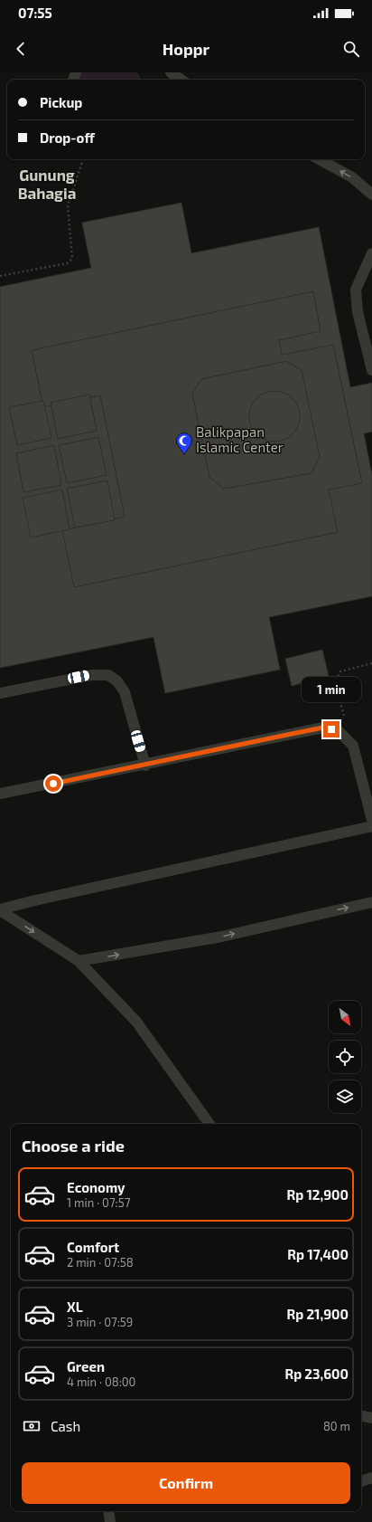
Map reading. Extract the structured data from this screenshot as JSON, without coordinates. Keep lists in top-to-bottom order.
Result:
{
  "districts": ["Gunung Bahagia"],
  "places": {
    "mosque": ["Balikpapan Islamic Center"]
  },
  "north": "bottom right",
  "page": {
    "status": "07:55",
    "header": "Hoppr",
    "banner": ["Pickup", "Drop-off"],
    "bubble": "1 min",
    "heading": "Choose a ride",
    "list": [
      {
        "name": "Economy",
        "note": "1 min · 07:57",
        "value": "Rp 12,900"
      },
      {
        "name": "Comfort",
        "note": "2 min · 07:58",
        "value": "Rp 17,400"
      },
      {
        "name": "XL",
        "note": "3 min · 07:59",
        "value": "Rp 21,900"
      },
      {
        "name": "Green",
        "note": "4 min · 08:00",
        "value": "Rp 23,600"
      }
    ],
    "pay": ["Cash", "80 m"],
    "buttons": "Confirm"
  }
}
